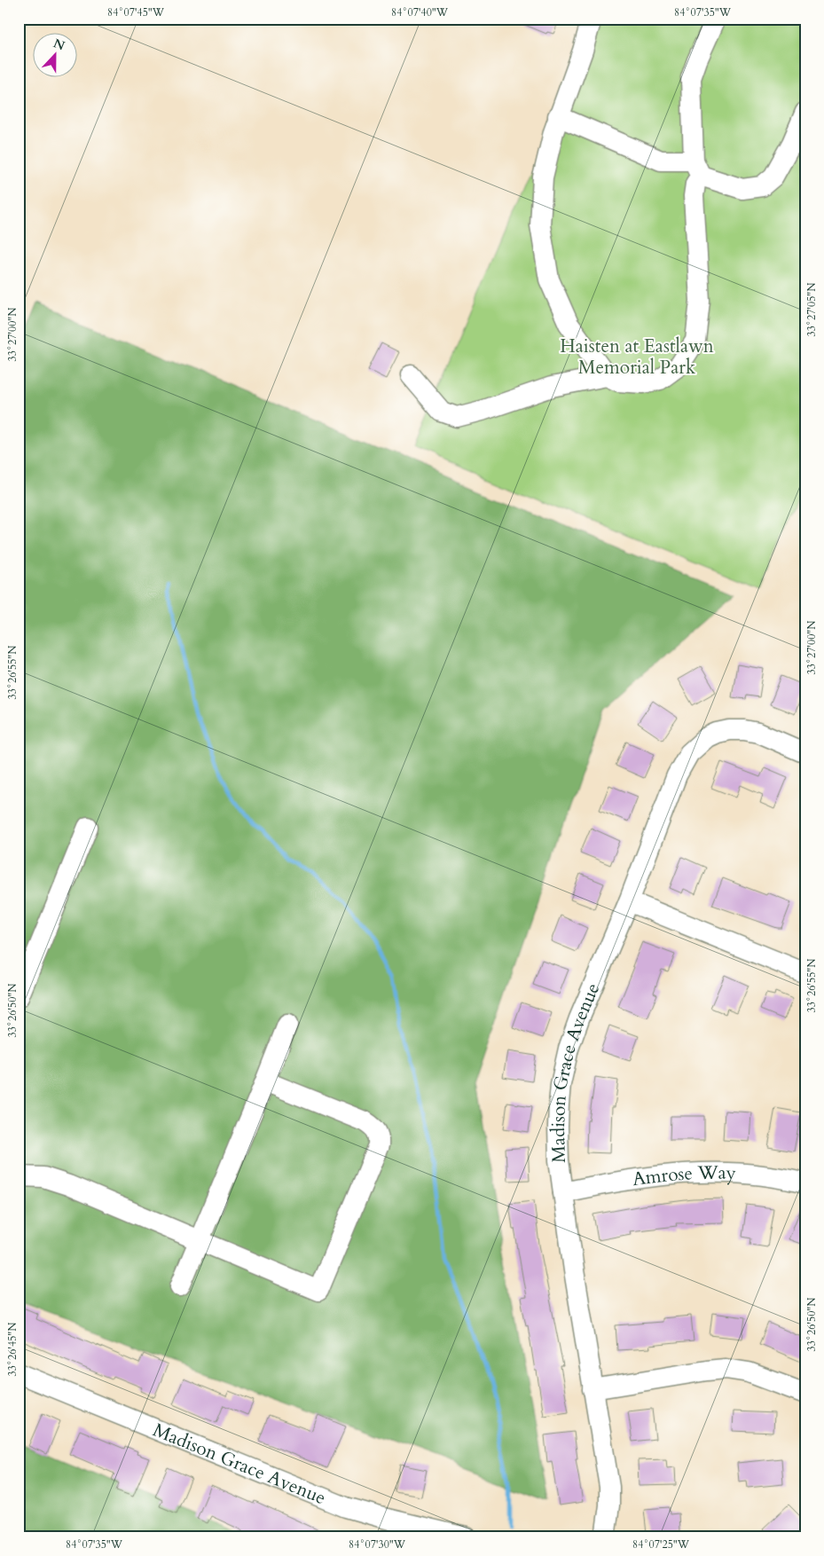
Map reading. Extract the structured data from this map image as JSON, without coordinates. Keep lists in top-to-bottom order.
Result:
{
  "streets": {
    "street": ["Madison Grace Avenue", "Amrose Way"]
  },
  "crossings": [
    ["Madison Grace Avenue", "Amrose Way"]
  ],
  "parks": ["Haisten at Eastlawn Memorial Park"],
  "north": "top",
  "coordinates": [
    "84°07'45\"W",
    "84°07'40\"W",
    "84°07'35\"W",
    "33°27'05\"N",
    "33°27'00\"N",
    "33°26'55\"N",
    "33°26'50\"N",
    "33°26'45\"N",
    "84°07'30\"W",
    "84°07'25\"W"
  ]
}
